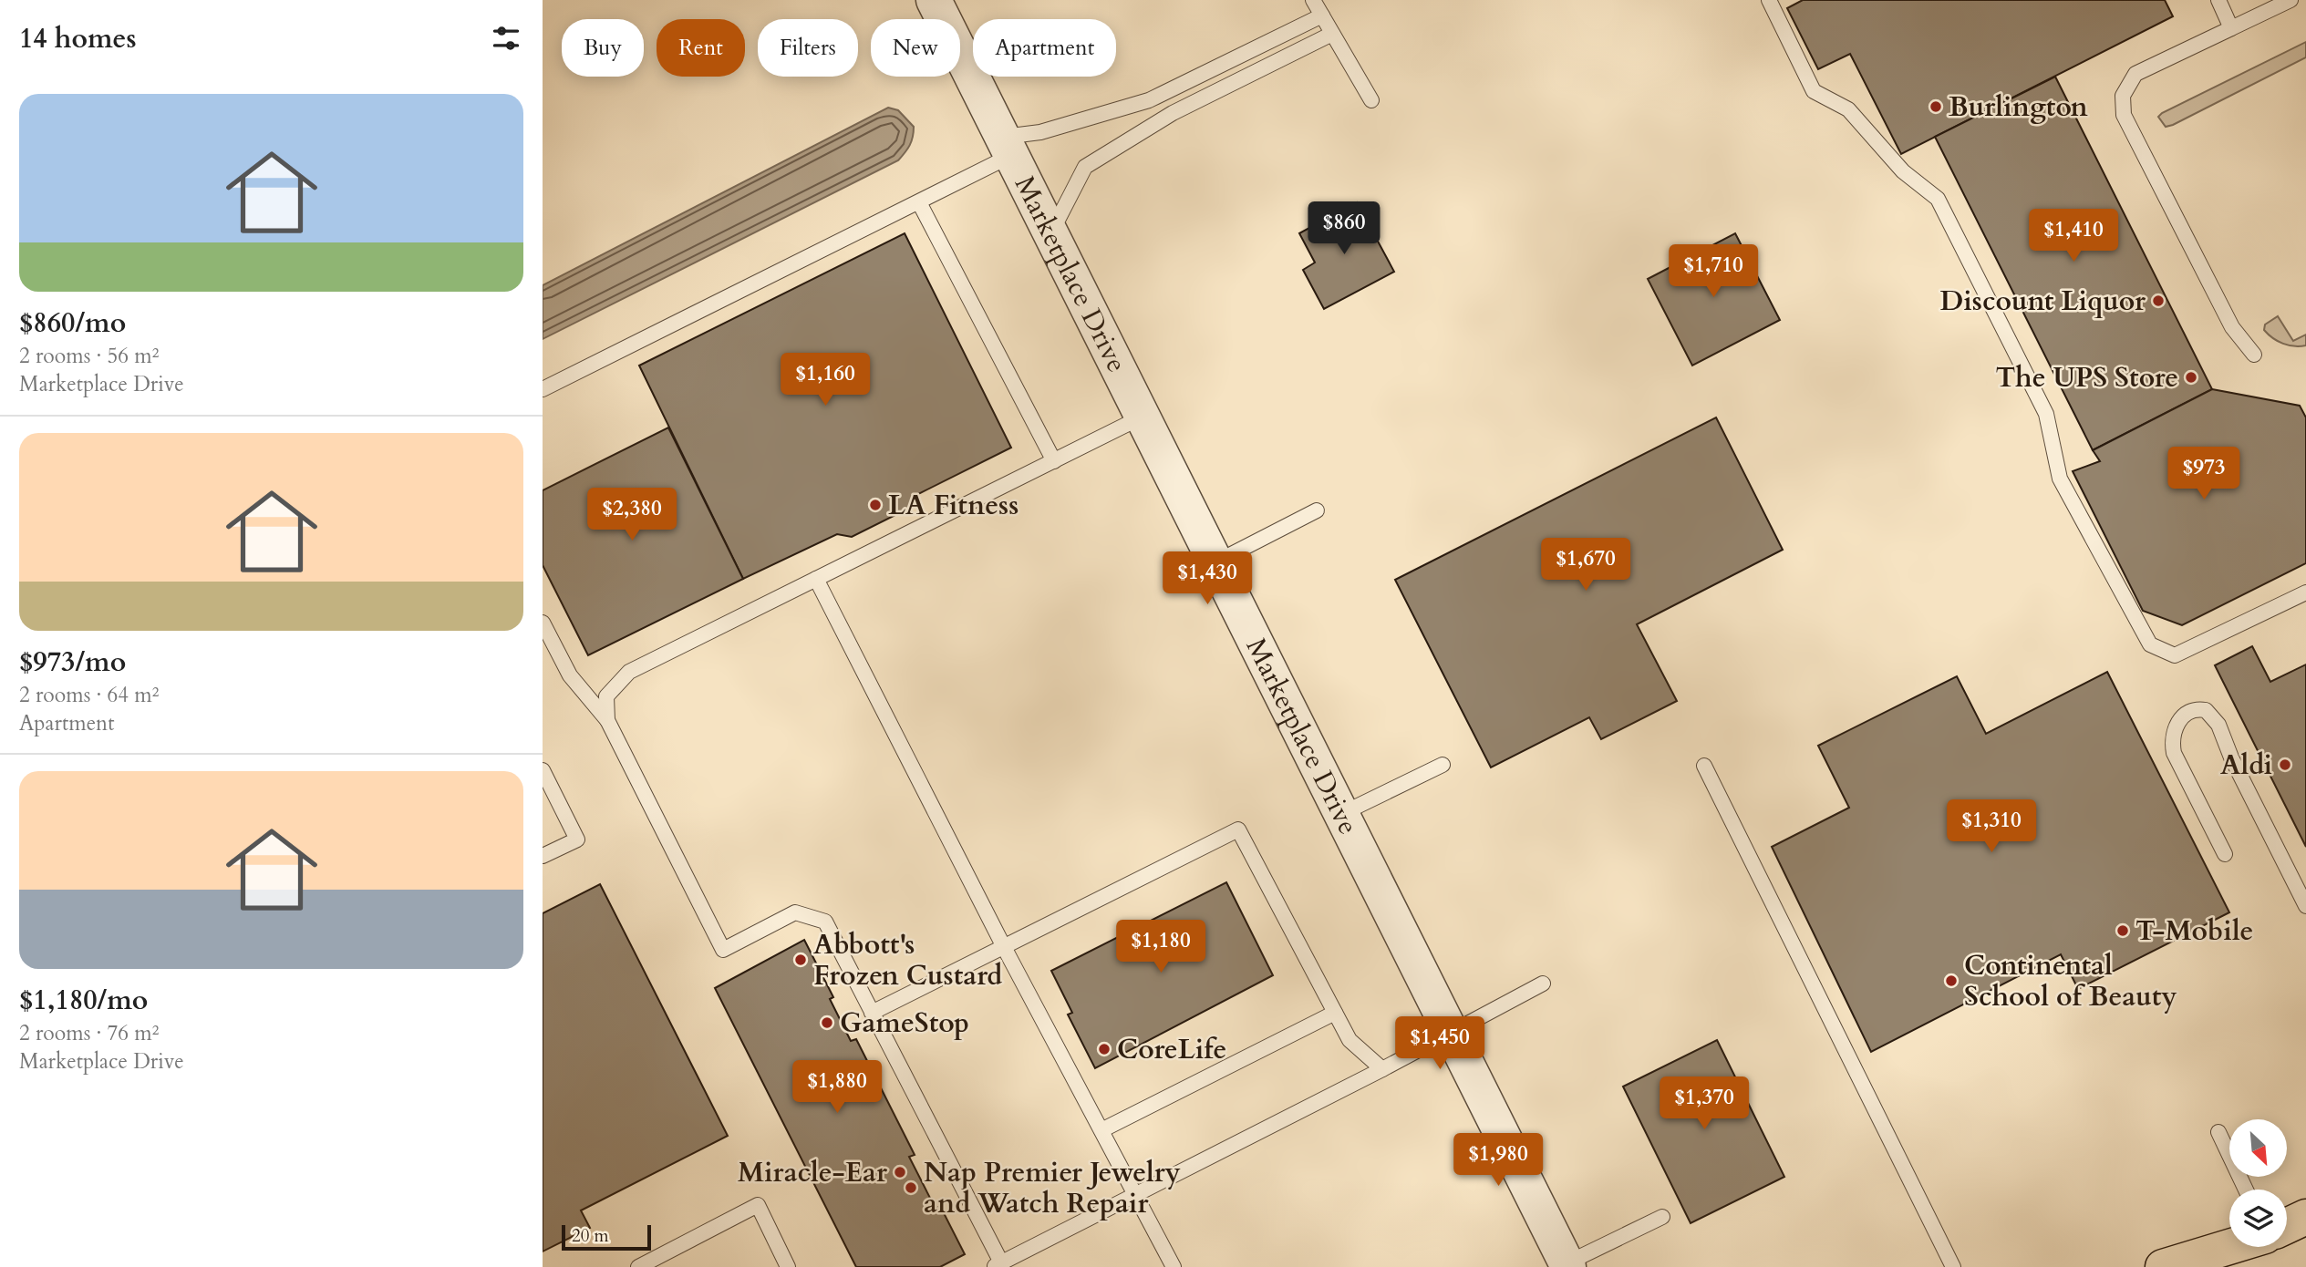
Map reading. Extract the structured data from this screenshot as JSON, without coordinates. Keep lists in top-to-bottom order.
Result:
{
  "streets": {
    "street": ["Marketplace Drive"]
  },
  "places": [
    "Burlington",
    "Discount Liquor",
    "The UPS Store",
    "LA Fitness",
    "Aldi",
    "T-Mobile",
    "Abbott's Frozen Custard",
    "Continental School of Beauty",
    "GameStop",
    "CoreLife",
    "Miracle-Ear",
    "Nap Premier Jewelry and Watch Repair"
  ],
  "scale_bar": "20 m",
  "north": "bottom right",
  "page": {
    "heading": "14 homes",
    "chip": [
      "Buy",
      "Rent",
      "Filters",
      "New",
      "Apartment"
    ],
    "list": [
      {
        "name": "$860/mo",
        "note": "2 rooms · 56 m² · Marketplace Drive"
      },
      {
        "name": "$973/mo",
        "note": "2 rooms · 64 m² · Apartment"
      },
      {
        "name": "$1,180/mo",
        "note": "2 rooms · 76 m² · Marketplace Drive"
      }
    ],
    "price": [
      "$860",
      "$1,410",
      "$1,710",
      "$1,160",
      "$973",
      "$2,380",
      "$1,670",
      "$1,430",
      "$1,310",
      "$1,180",
      "$1,450",
      "$1,880",
      "$1,370",
      "$1,980"
    ],
    "scale": "20 m"
  }
}
